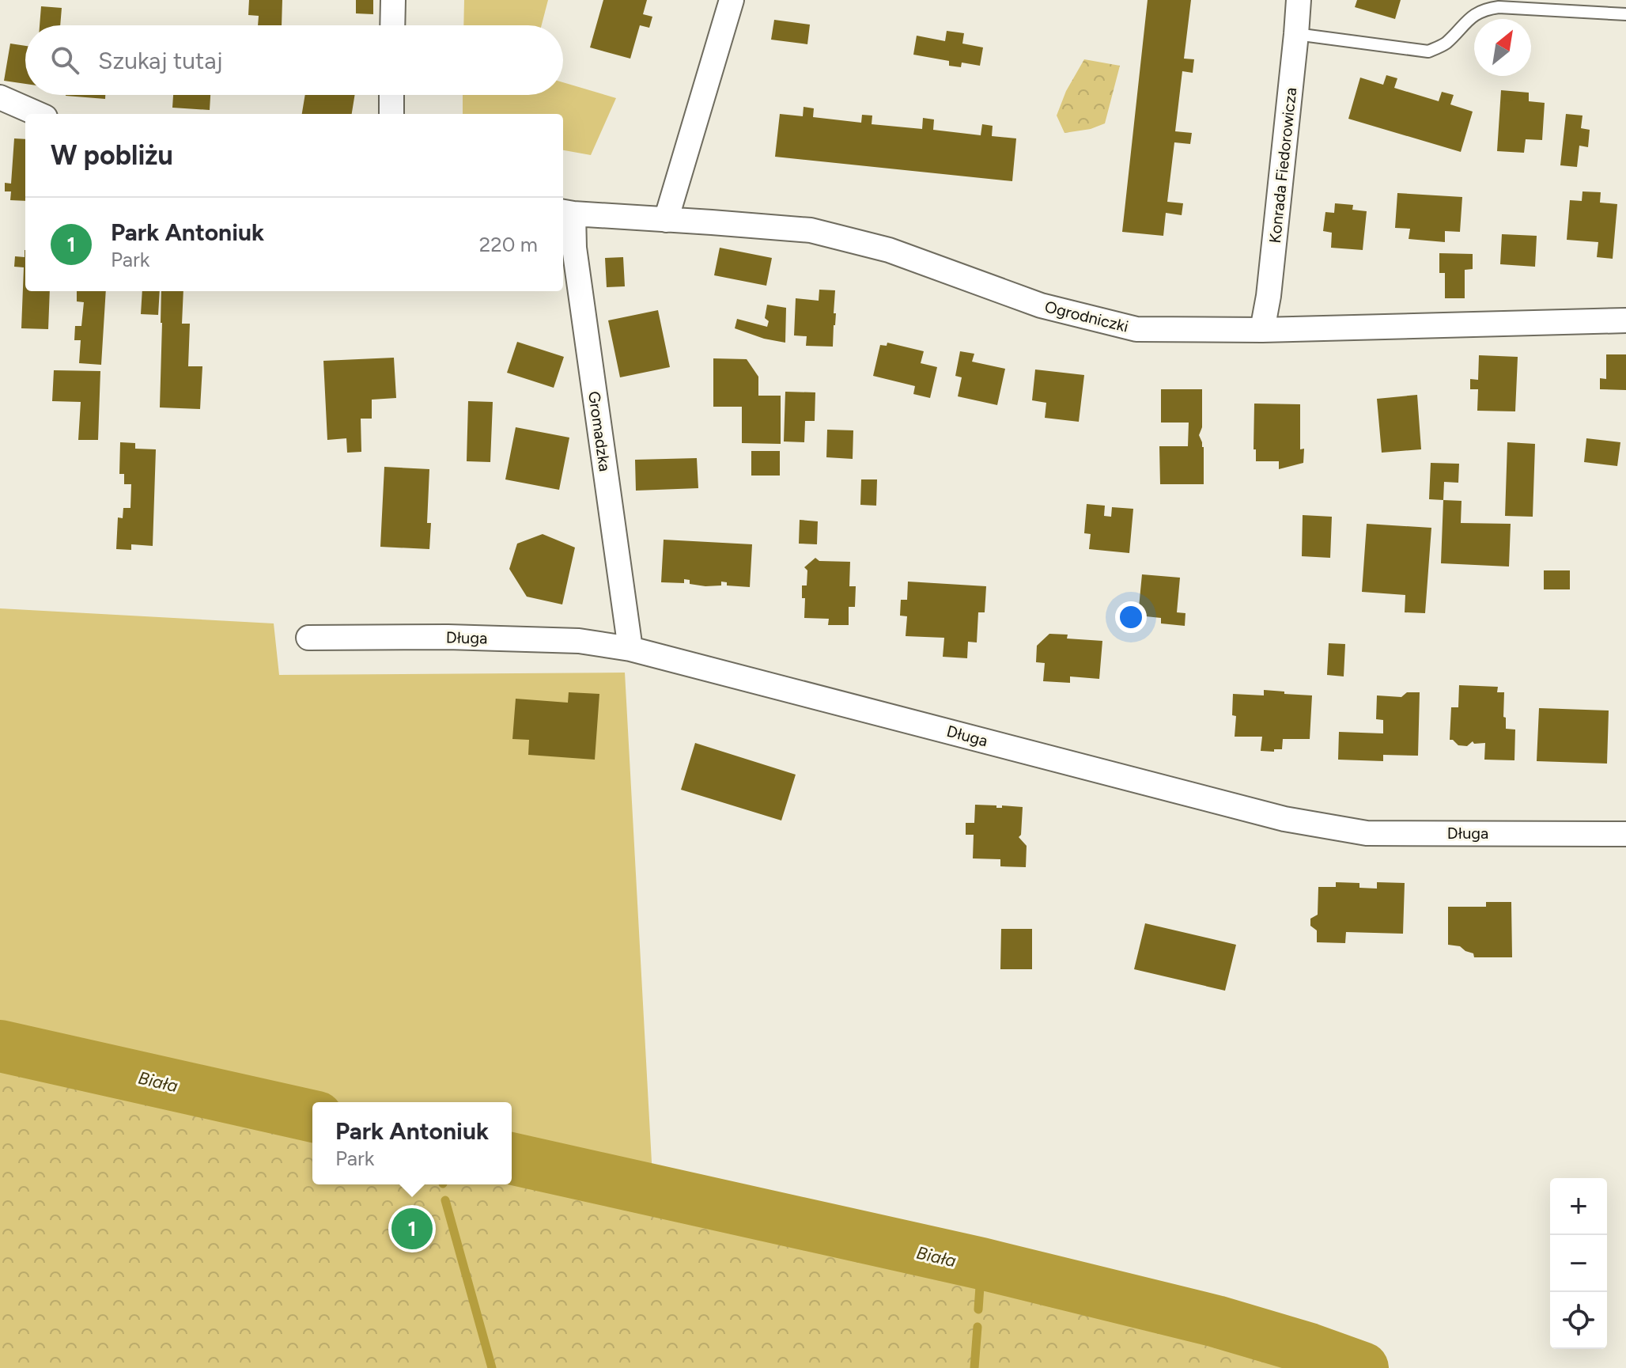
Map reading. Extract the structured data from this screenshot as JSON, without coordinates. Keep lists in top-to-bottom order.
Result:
{
  "streets": {
    "street": [
      "Konrada Fiedorowicza",
      "Ogrodniczki",
      "Gromadzka",
      "Długa"
    ]
  },
  "crossings": [
    ["Konrada Fiedorowicza", "Ogrodniczki"],
    ["Ogrodniczki", "Gromadzka"],
    ["Gromadzka", "Długa"]
  ],
  "water": ["Biała"],
  "north": "top right",
  "page": {
    "search": "Szukaj tutaj",
    "heading": "W pobliżu",
    "list": [
      {
        "mark": "1",
        "name": "Park Antoniuk",
        "note": "Park",
        "value": "220 m"
      }
    ],
    "popup": ["Park Antoniuk", "Park"],
    "map_buttons": ["+", "−"],
    "pins": "1"
  }
}
